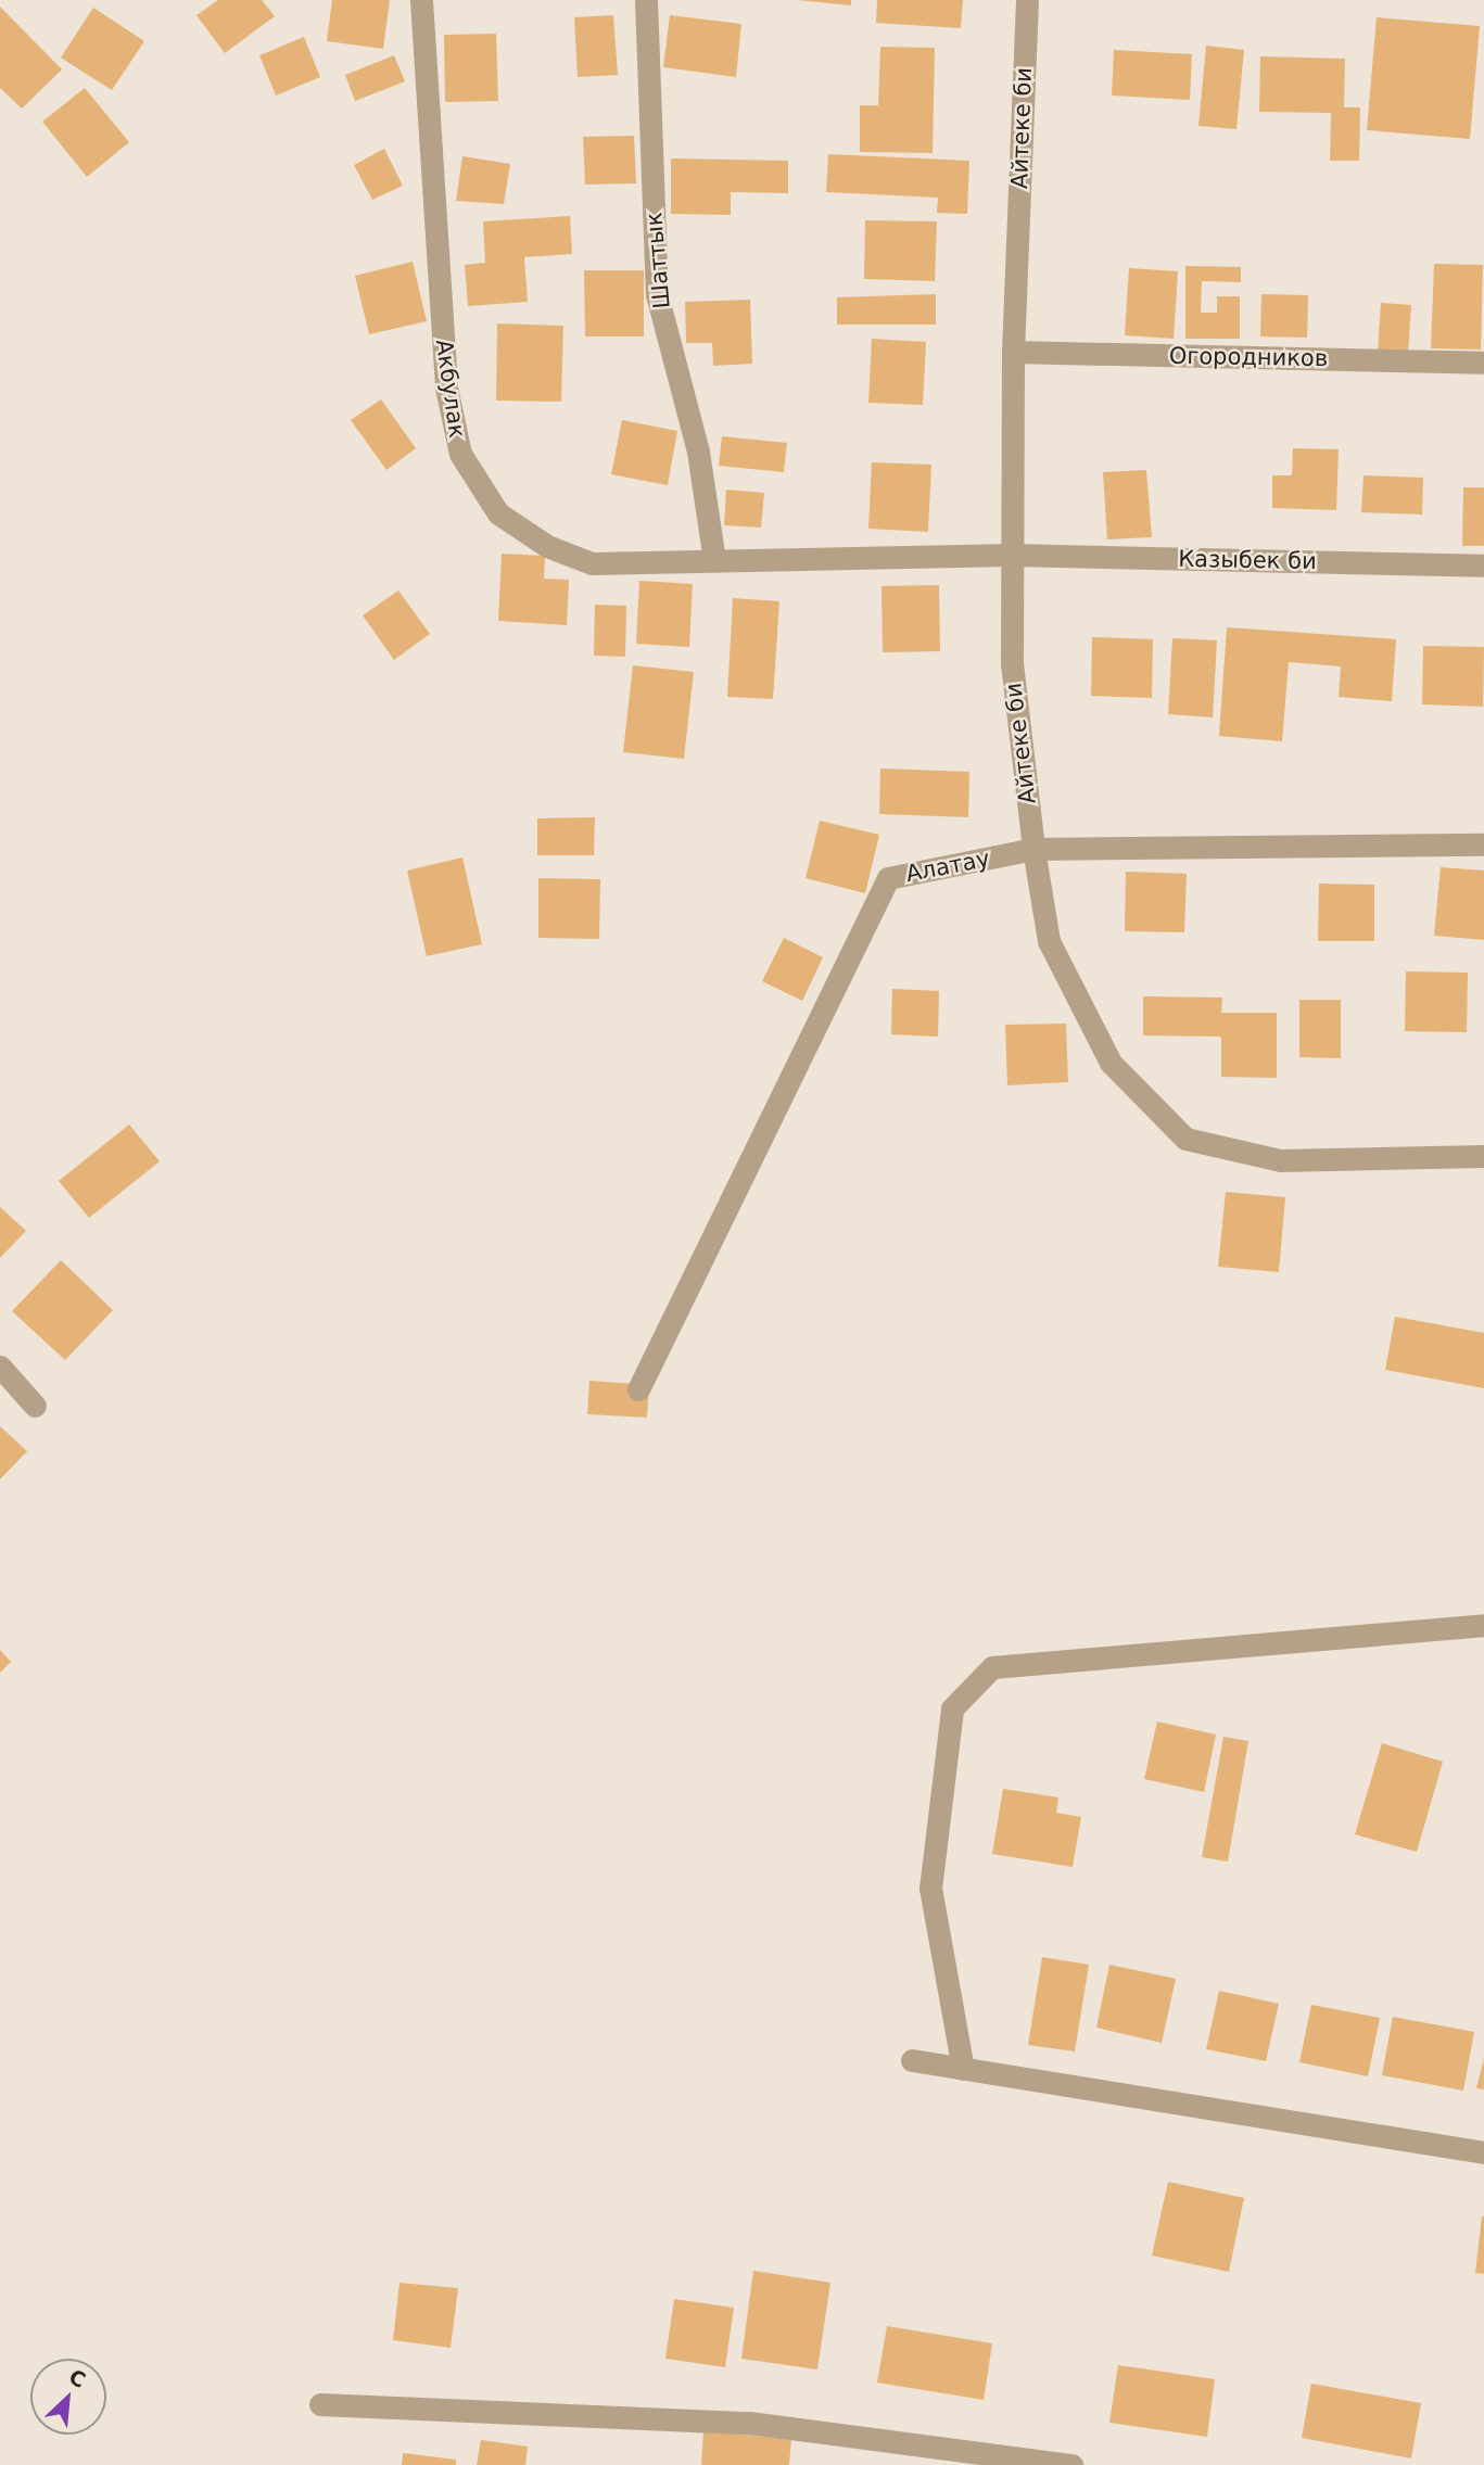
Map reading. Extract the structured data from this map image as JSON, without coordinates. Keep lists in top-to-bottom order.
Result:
{
  "streets": {
    "street": [
      "Айтеке би",
      "Шаттык",
      "Огородников",
      "Акбулак",
      "Казыбек би",
      "Алатау"
    ]
  },
  "crossings": [
    ["Айтеке би", "Огородников"],
    ["Айтеке би", "Акбулак"],
    ["Айтеке би", "Казыбек би"],
    ["Айтеке би", "Алатау"],
    ["Шаттык", "Акбулак"],
    ["Акбулак", "Казыбек би"]
  ],
  "north": "top right"
}
